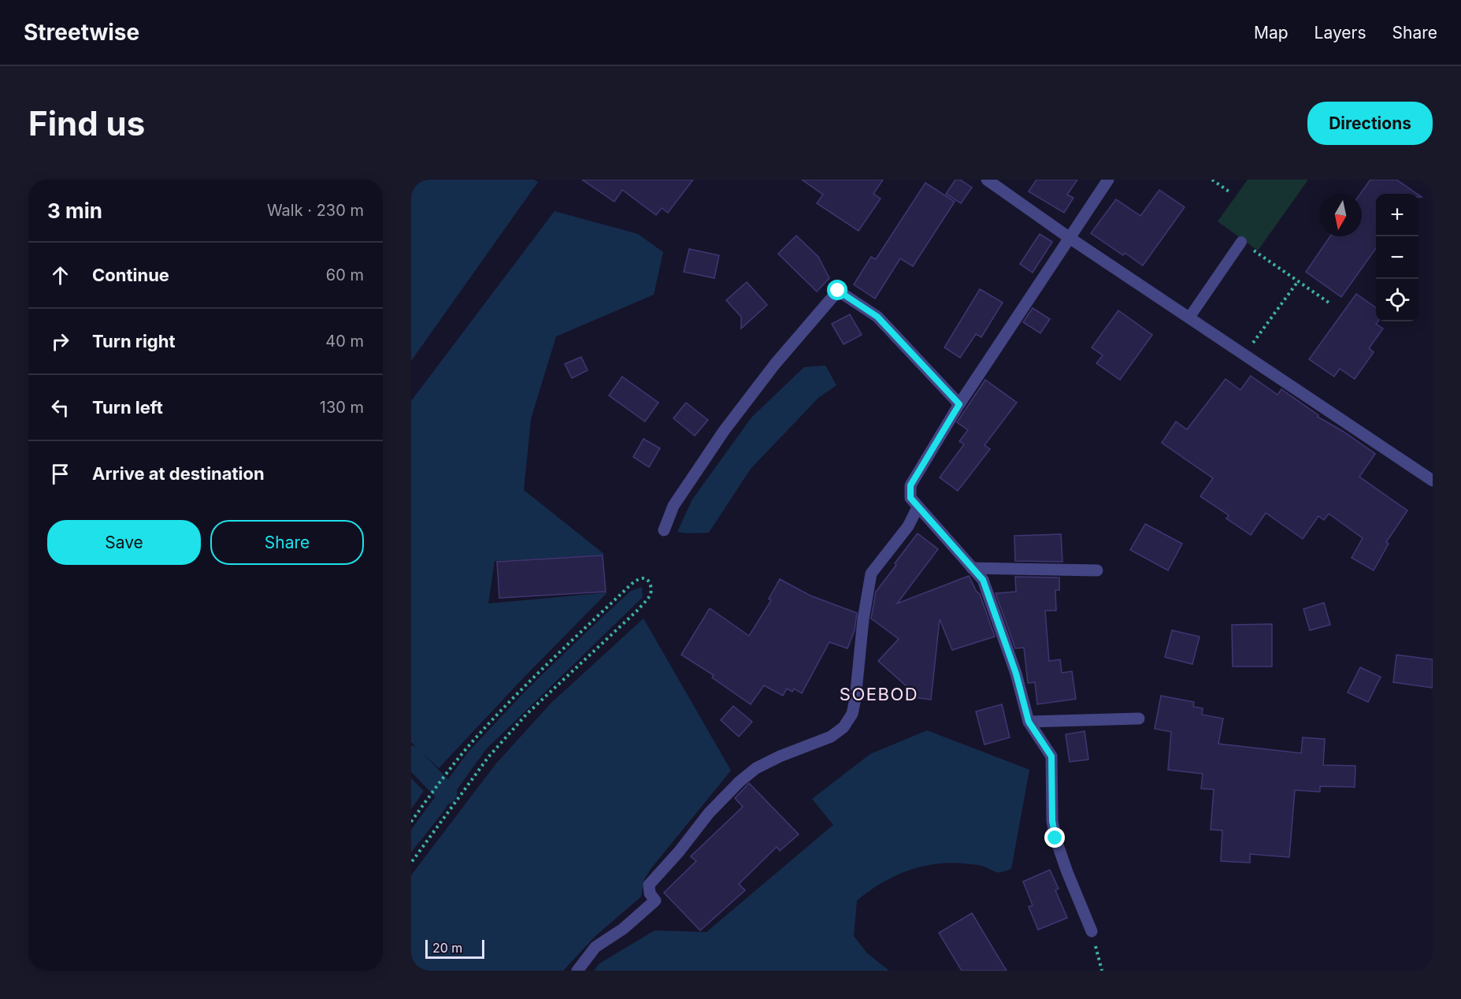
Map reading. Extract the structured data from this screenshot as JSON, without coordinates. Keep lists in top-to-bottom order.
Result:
{
  "districts": ["SOEBOD"],
  "scale_bar": "20 m",
  "north": "bottom",
  "page": {
    "header": "Streetwise",
    "nav": ["Map", "Layers", "Share"],
    "buttons": [
      "Directions",
      ["Save", "Share"]
    ],
    "title": "Find us",
    "heading": ["3 min", "Walk · 230 m"],
    "map_buttons": ["+", "−"],
    "list": [
      ["Continue", "60 m"],
      ["Turn right", "40 m"],
      ["Turn left", "130 m"],
      "Arrive at destination"
    ],
    "scale": "20 m"
  }
}
